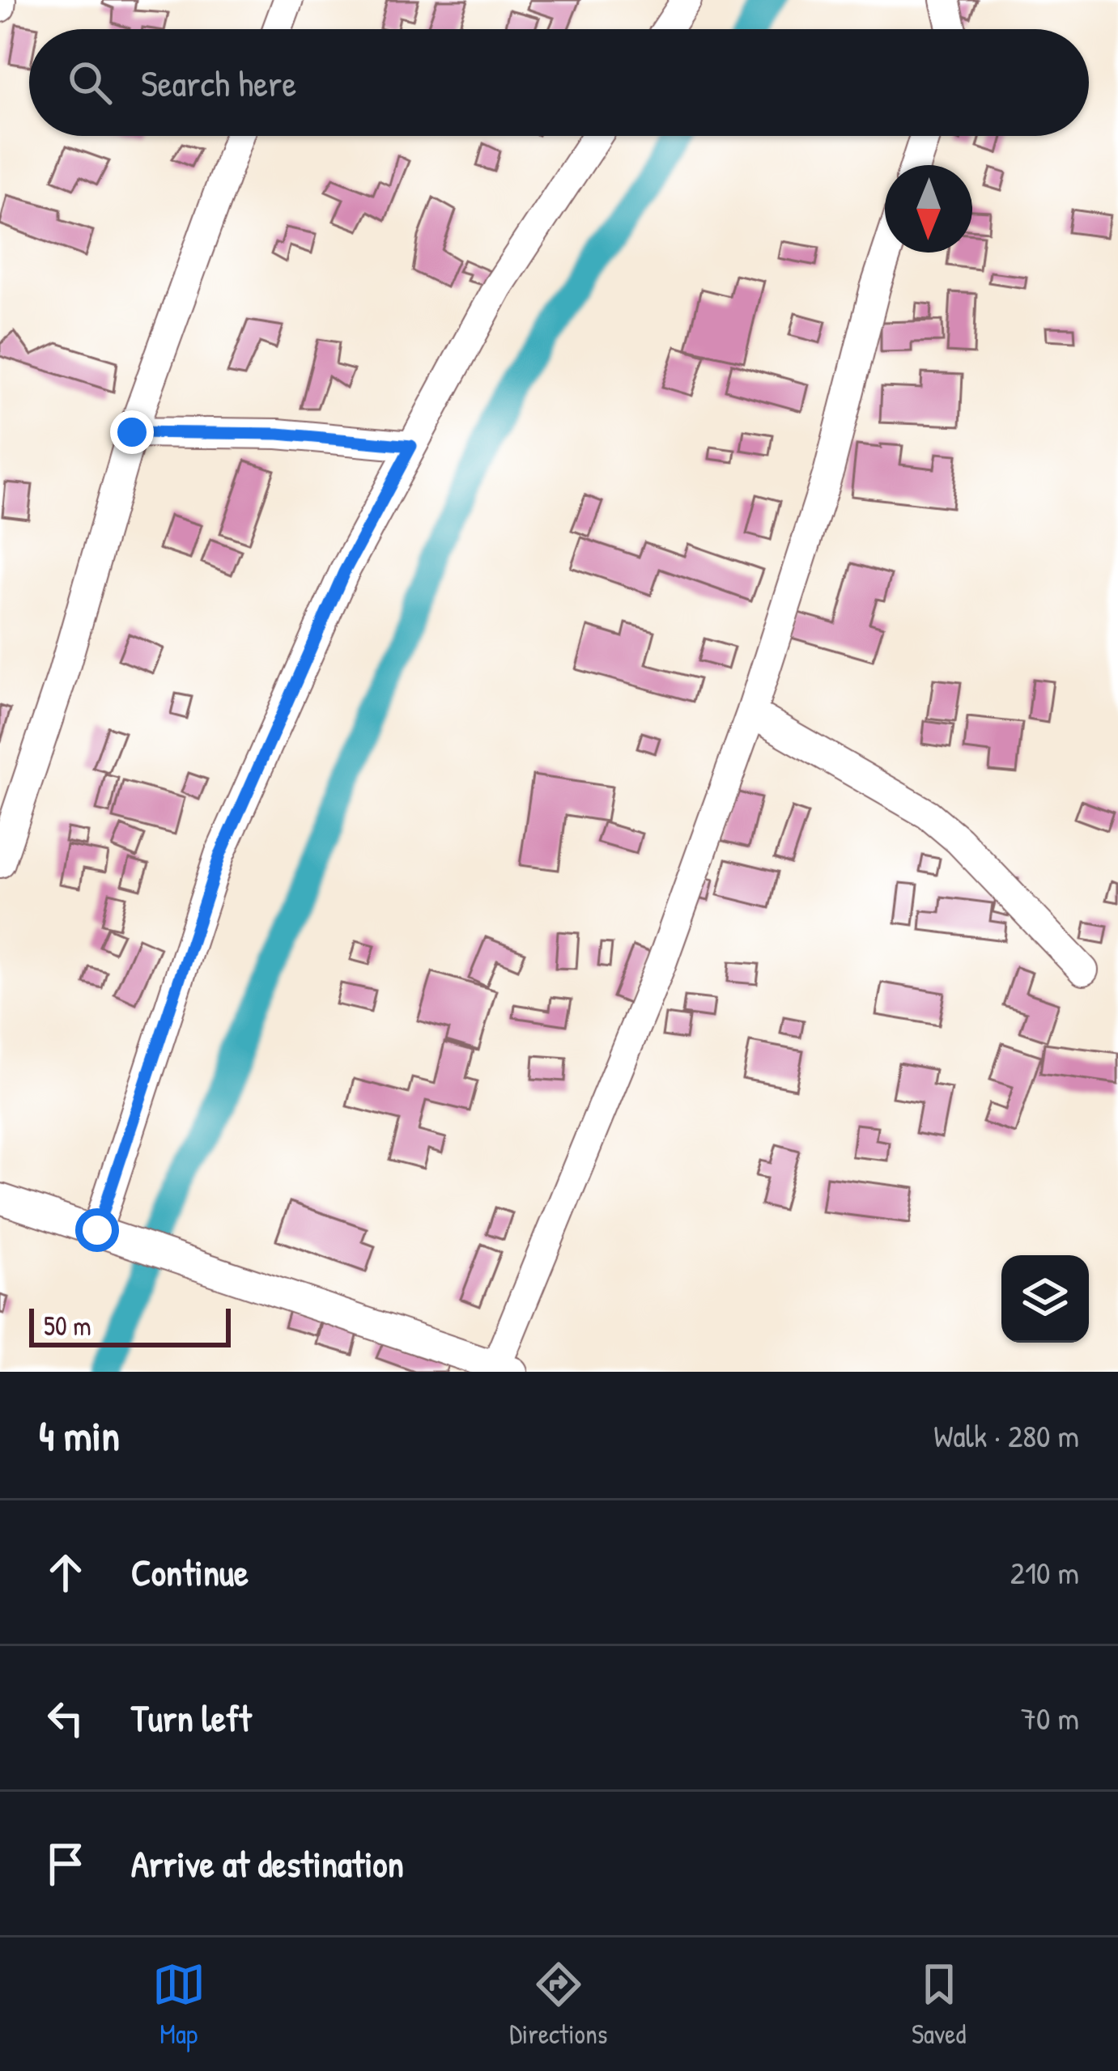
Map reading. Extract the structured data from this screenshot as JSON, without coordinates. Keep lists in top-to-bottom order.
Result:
{
  "scale_bar": "50 m",
  "north": "bottom",
  "page": {
    "search": "Search here",
    "scale": "50 m",
    "heading": ["4 min", "Walk · 280 m"],
    "list": [
      ["Continue", "210 m"],
      ["Turn left", "70 m"],
      "Arrive at destination"
    ],
    "nav": ["Map", "Directions", "Saved"]
  }
}
